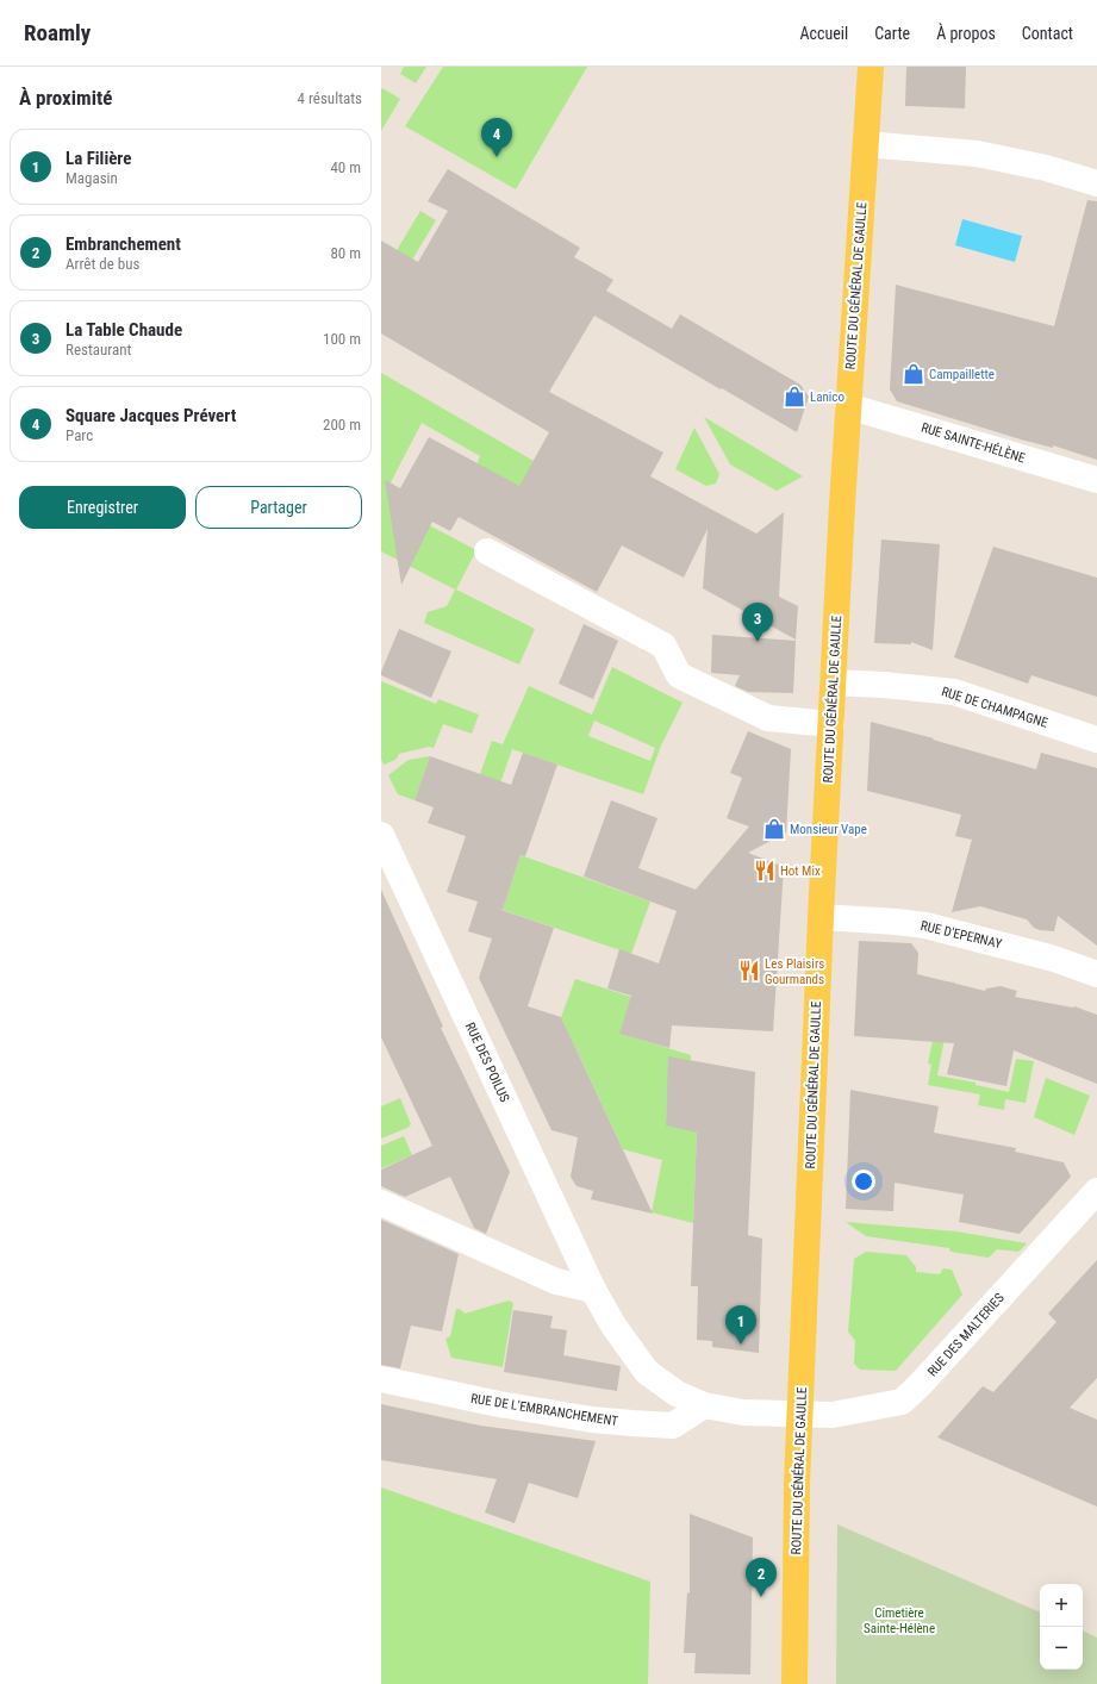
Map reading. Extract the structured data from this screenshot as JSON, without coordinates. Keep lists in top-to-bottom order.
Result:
{
  "streets": {
    "main road": ["ROUTE DU GÉNÉRAL DE GAULLE"],
    "street": [
      "RUE SAINTE-HÉLÈNE",
      "RUE DE CHAMPAGNE",
      "RUE D'EPERNAY",
      "RUE DES POILUS",
      "RUE DES MALTERIES",
      "RUE DE L'EMBRANCHEMENT"
    ]
  },
  "crossings": [
    ["ROUTE DU GÉNÉRAL DE GAULLE", "RUE SAINTE-HÉLÈNE"],
    ["ROUTE DU GÉNÉRAL DE GAULLE", "RUE DE CHAMPAGNE"],
    ["ROUTE DU GÉNÉRAL DE GAULLE", "RUE D'EPERNAY"],
    ["ROUTE DU GÉNÉRAL DE GAULLE", "RUE DES POILUS"],
    ["ROUTE DU GÉNÉRAL DE GAULLE", "RUE DES MALTERIES"],
    ["RUE DES POILUS", "RUE DES MALTERIES"],
    ["RUE DES POILUS", "RUE DE L'EMBRANCHEMENT"]
  ],
  "parks": ["Cimetière Sainte-Hélène"],
  "places": {
    "shop": ["Campaillette", "Lanico", "Monsieur Vape"],
    "restaurant": ["Hot Mix", "Les Plaisirs Gourmands"]
  },
  "page": {
    "header": "Roamly",
    "nav": [
      "Accueil",
      "Carte",
      "À propos",
      "Contact"
    ],
    "heading": ["À proximité", "4 résultats"],
    "pins": [
      "4",
      "3",
      "1",
      "2"
    ],
    "list": [
      {
        "mark": "1",
        "name": "La Filière",
        "note": "Magasin",
        "value": "40 m"
      },
      {
        "mark": "2",
        "name": "Embranchement",
        "note": "Arrêt de bus",
        "value": "80 m"
      },
      {
        "mark": "3",
        "name": "La Table Chaude",
        "note": "Restaurant",
        "value": "100 m"
      },
      {
        "mark": "4",
        "name": "Square Jacques Prévert",
        "note": "Parc",
        "value": "200 m"
      }
    ],
    "buttons": ["Enregistrer", "Partager"],
    "map_buttons": ["+", "−"]
  }
}
